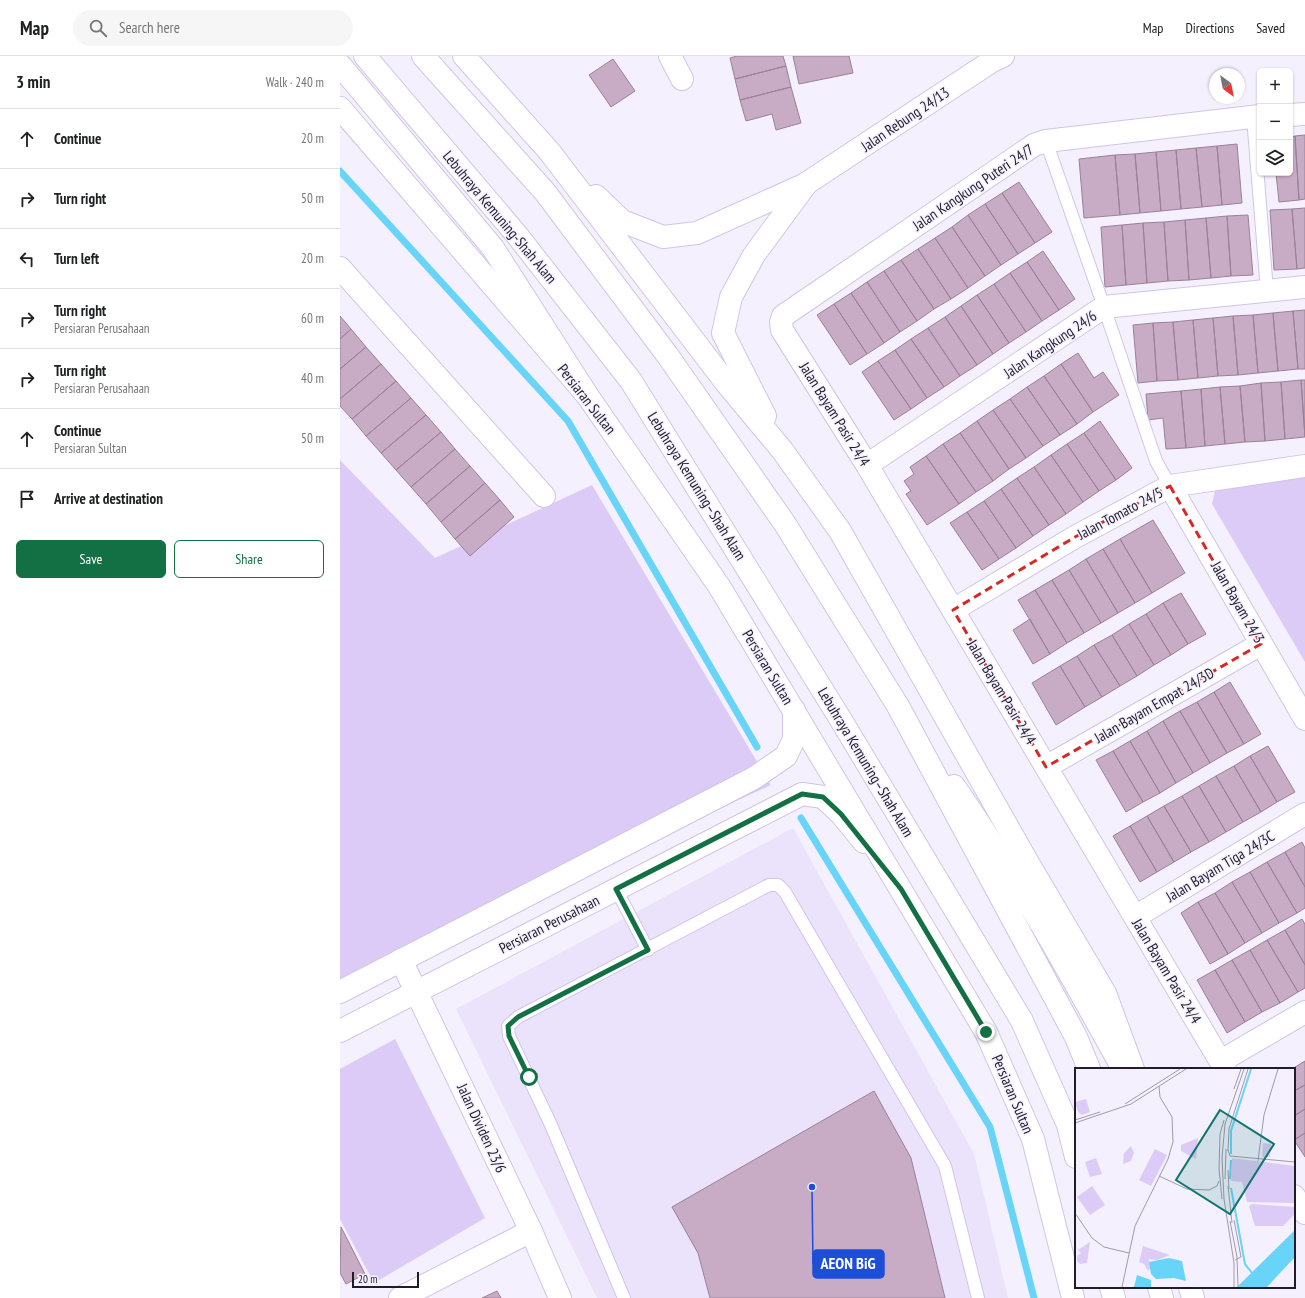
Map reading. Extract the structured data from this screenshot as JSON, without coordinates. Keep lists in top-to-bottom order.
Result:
{
  "streets": {
    "main road": [
      "Jalan Rebung 24/13",
      "Jalan Kangkung Puteri 24/7",
      "Lebuhraya Kemuning-Shah Alam",
      "Jalan Kangkung 24/6",
      "Persiaran Sultan",
      "Jalan Bayam Pasir 24/4",
      "Lebuhraya Kemuning–Shah Alam",
      "Jalan Tomato 24/5",
      "Jalan Bayam 24/3",
      "Jalan Bayam Empat 24/3D",
      "Jalan Bayam Tiga 24/3C",
      "Persiaran Perusahaan",
      "Jalan Dividen 23/6"
    ]
  },
  "crossings": [
    ["Jalan Kangkung Puteri 24/7", "Jalan Bayam Pasir 24/4"],
    ["Lebuhraya Kemuning-Shah Alam", "Lebuhraya Kemuning–Shah Alam"],
    ["Jalan Kangkung 24/6", "Jalan Bayam Pasir 24/4"],
    ["Persiaran Sultan", "Persiaran Perusahaan"],
    ["Jalan Bayam Pasir 24/4", "Jalan Tomato 24/5"],
    ["Jalan Bayam Pasir 24/4", "Jalan Bayam Empat 24/3D"],
    ["Jalan Bayam Pasir 24/4", "Jalan Bayam Tiga 24/3C"],
    ["Jalan Tomato 24/5", "Jalan Bayam 24/3"],
    ["Jalan Bayam 24/3", "Jalan Bayam Empat 24/3D"],
    ["Persiaran Perusahaan", "Jalan Dividen 23/6"]
  ],
  "places": ["AEON BiG"],
  "scale_bar": "20 m",
  "north": "bottom right",
  "page": {
    "header": "Map",
    "search": "Search here",
    "nav": ["Map", "Directions", "Saved"],
    "heading": ["3 min", "Walk · 240 m"],
    "map_buttons": ["+", "−"],
    "list": [
      ["Continue", "20 m"],
      ["Turn right", "50 m"],
      ["Turn left", "20 m"],
      ["Turn right", "Persiaran Perusahaan", "60 m"],
      ["Turn right", "Persiaran Perusahaan", "40 m"],
      ["Continue", "Persiaran Sultan", "50 m"],
      "Arrive at destination"
    ],
    "buttons": ["Save", "Share"],
    "scale": "20 m"
  }
}
